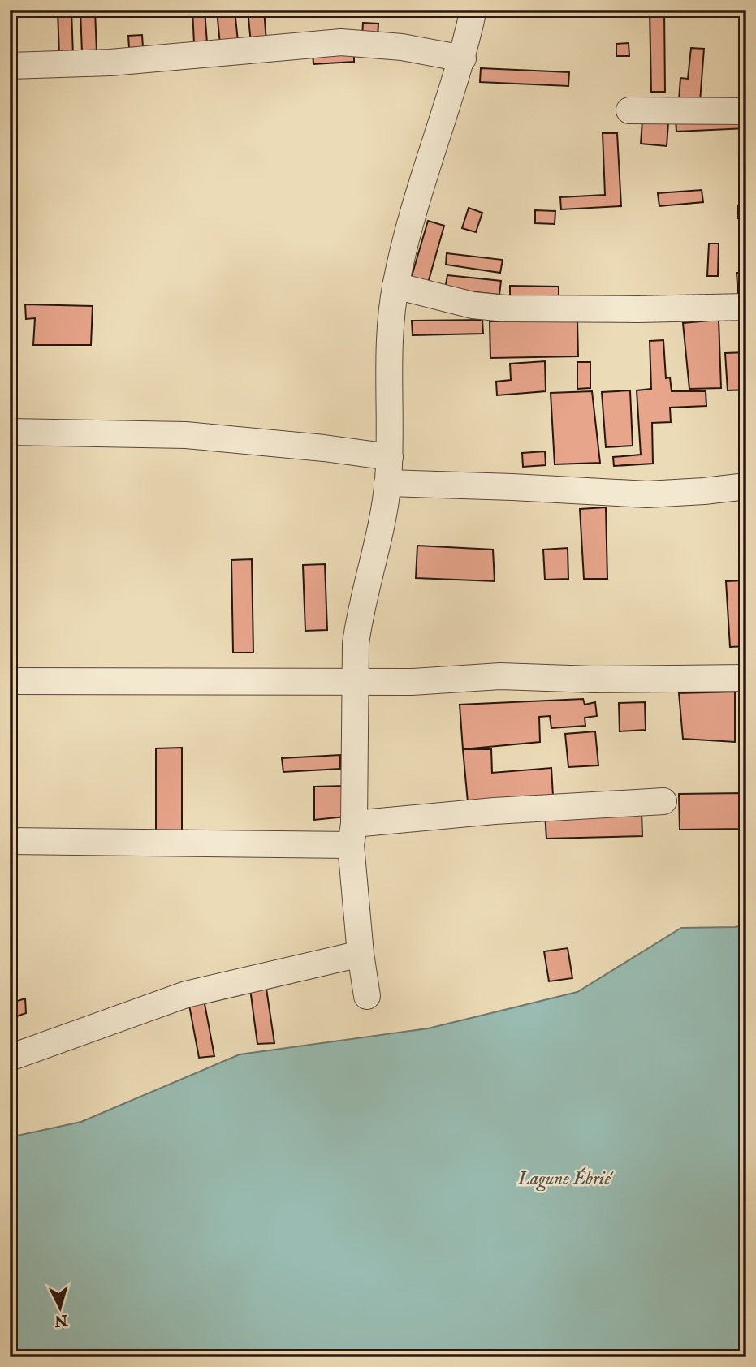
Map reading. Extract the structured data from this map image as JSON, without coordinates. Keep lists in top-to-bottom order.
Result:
{
  "water": ["Lagune Ébrié"],
  "north": "bottom"
}
